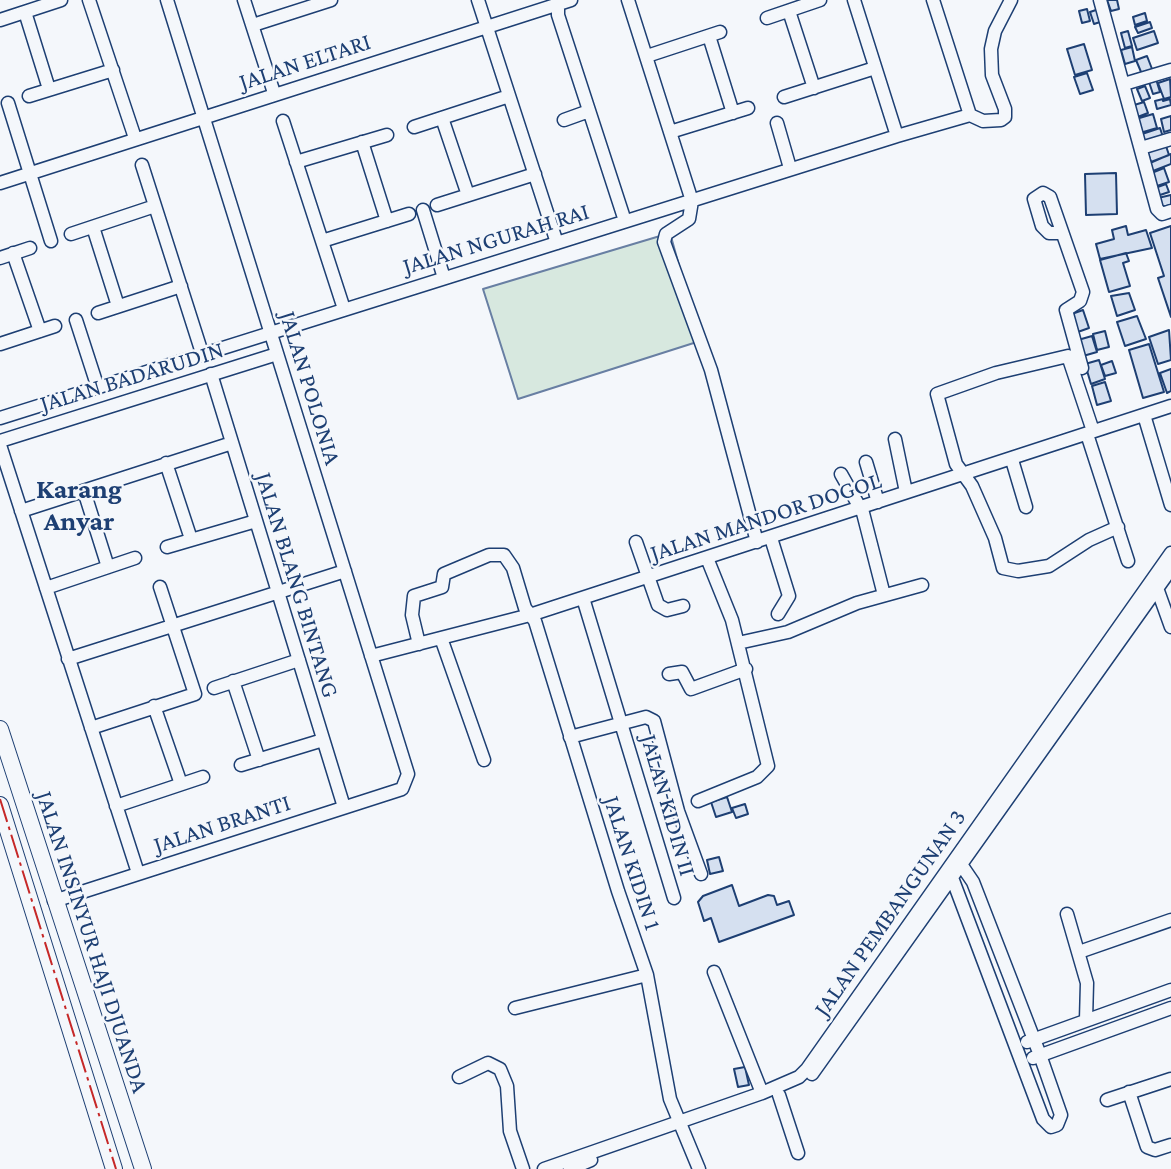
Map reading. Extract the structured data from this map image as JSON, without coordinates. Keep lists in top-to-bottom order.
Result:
{
  "streets": {
    "main road": ["JALAN INSINYUR HAJI DJUANDA"],
    "street": [
      "JALAN ELTARI",
      "JALAN NGURAH RAI",
      "JALAN BADARUDIN",
      "JALAN POLONIA",
      "JALAN MANDOR DOGOL",
      "JALAN BLANG BINTANG",
      "JALAN KIDIN II",
      "JALAN BRANTI",
      "JALAN KIDIN 1",
      "JALAN PEMBANGUNAN 3"
    ]
  },
  "crossings": [
    ["JALAN ELTARI", "JALAN POLONIA"],
    ["JALAN NGURAH RAI", "JALAN POLONIA"],
    ["JALAN BADARUDIN", "JALAN POLONIA"],
    ["JALAN BADARUDIN", "JALAN BLANG BINTANG"],
    ["JALAN POLONIA", "JALAN MANDOR DOGOL"],
    ["JALAN POLONIA", "JALAN BRANTI"],
    ["JALAN MANDOR DOGOL", "JALAN KIDIN II"],
    ["JALAN MANDOR DOGOL", "JALAN KIDIN 1"],
    ["JALAN BLANG BINTANG", "JALAN BRANTI"],
    ["JALAN BRANTI", "JALAN INSINYUR HAJI DJUANDA"],
    ["JALAN KIDIN 1", "JALAN PEMBANGUNAN 3"]
  ],
  "districts": ["Karang Anyar"]
}
